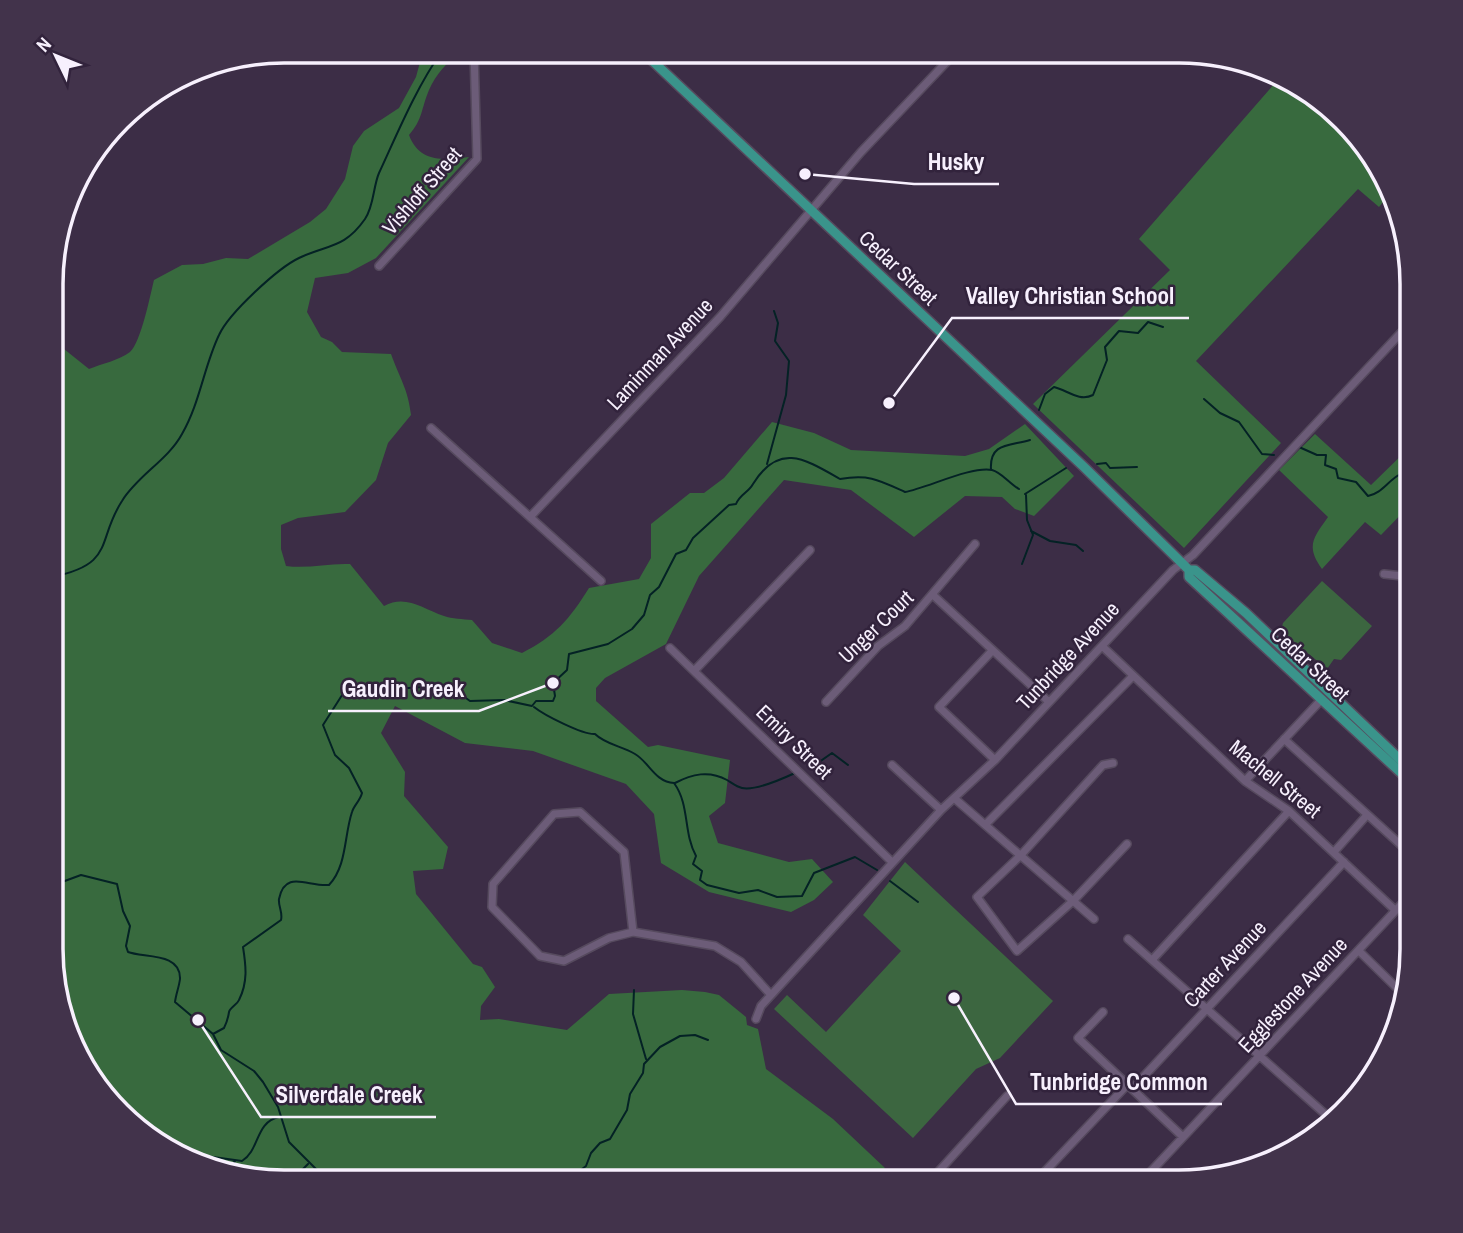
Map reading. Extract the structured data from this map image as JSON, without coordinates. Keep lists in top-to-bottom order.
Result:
{
  "streets": {
    "main road": ["Cedar Street"],
    "street": [
      "Vishloff Street",
      "Laminman Avenue",
      "Unger Court",
      "Tunbridge Avenue",
      "Emiry Street",
      "Machell Street",
      "Carter Avenue",
      "Egglestone Avenue"
    ]
  },
  "crossings": [
    ["Cedar Street", "Laminman Avenue"],
    ["Cedar Street", "Tunbridge Avenue"],
    ["Tunbridge Avenue", "Emiry Street"],
    ["Tunbridge Avenue", "Machell Street"],
    ["Machell Street", "Carter Avenue"],
    ["Machell Street", "Egglestone Avenue"]
  ],
  "places": [
    "Husky",
    "Valley Christian School",
    "Gaudin Creek",
    "Tunbridge Common",
    "Silverdale Creek"
  ],
  "north": "top left"
}
